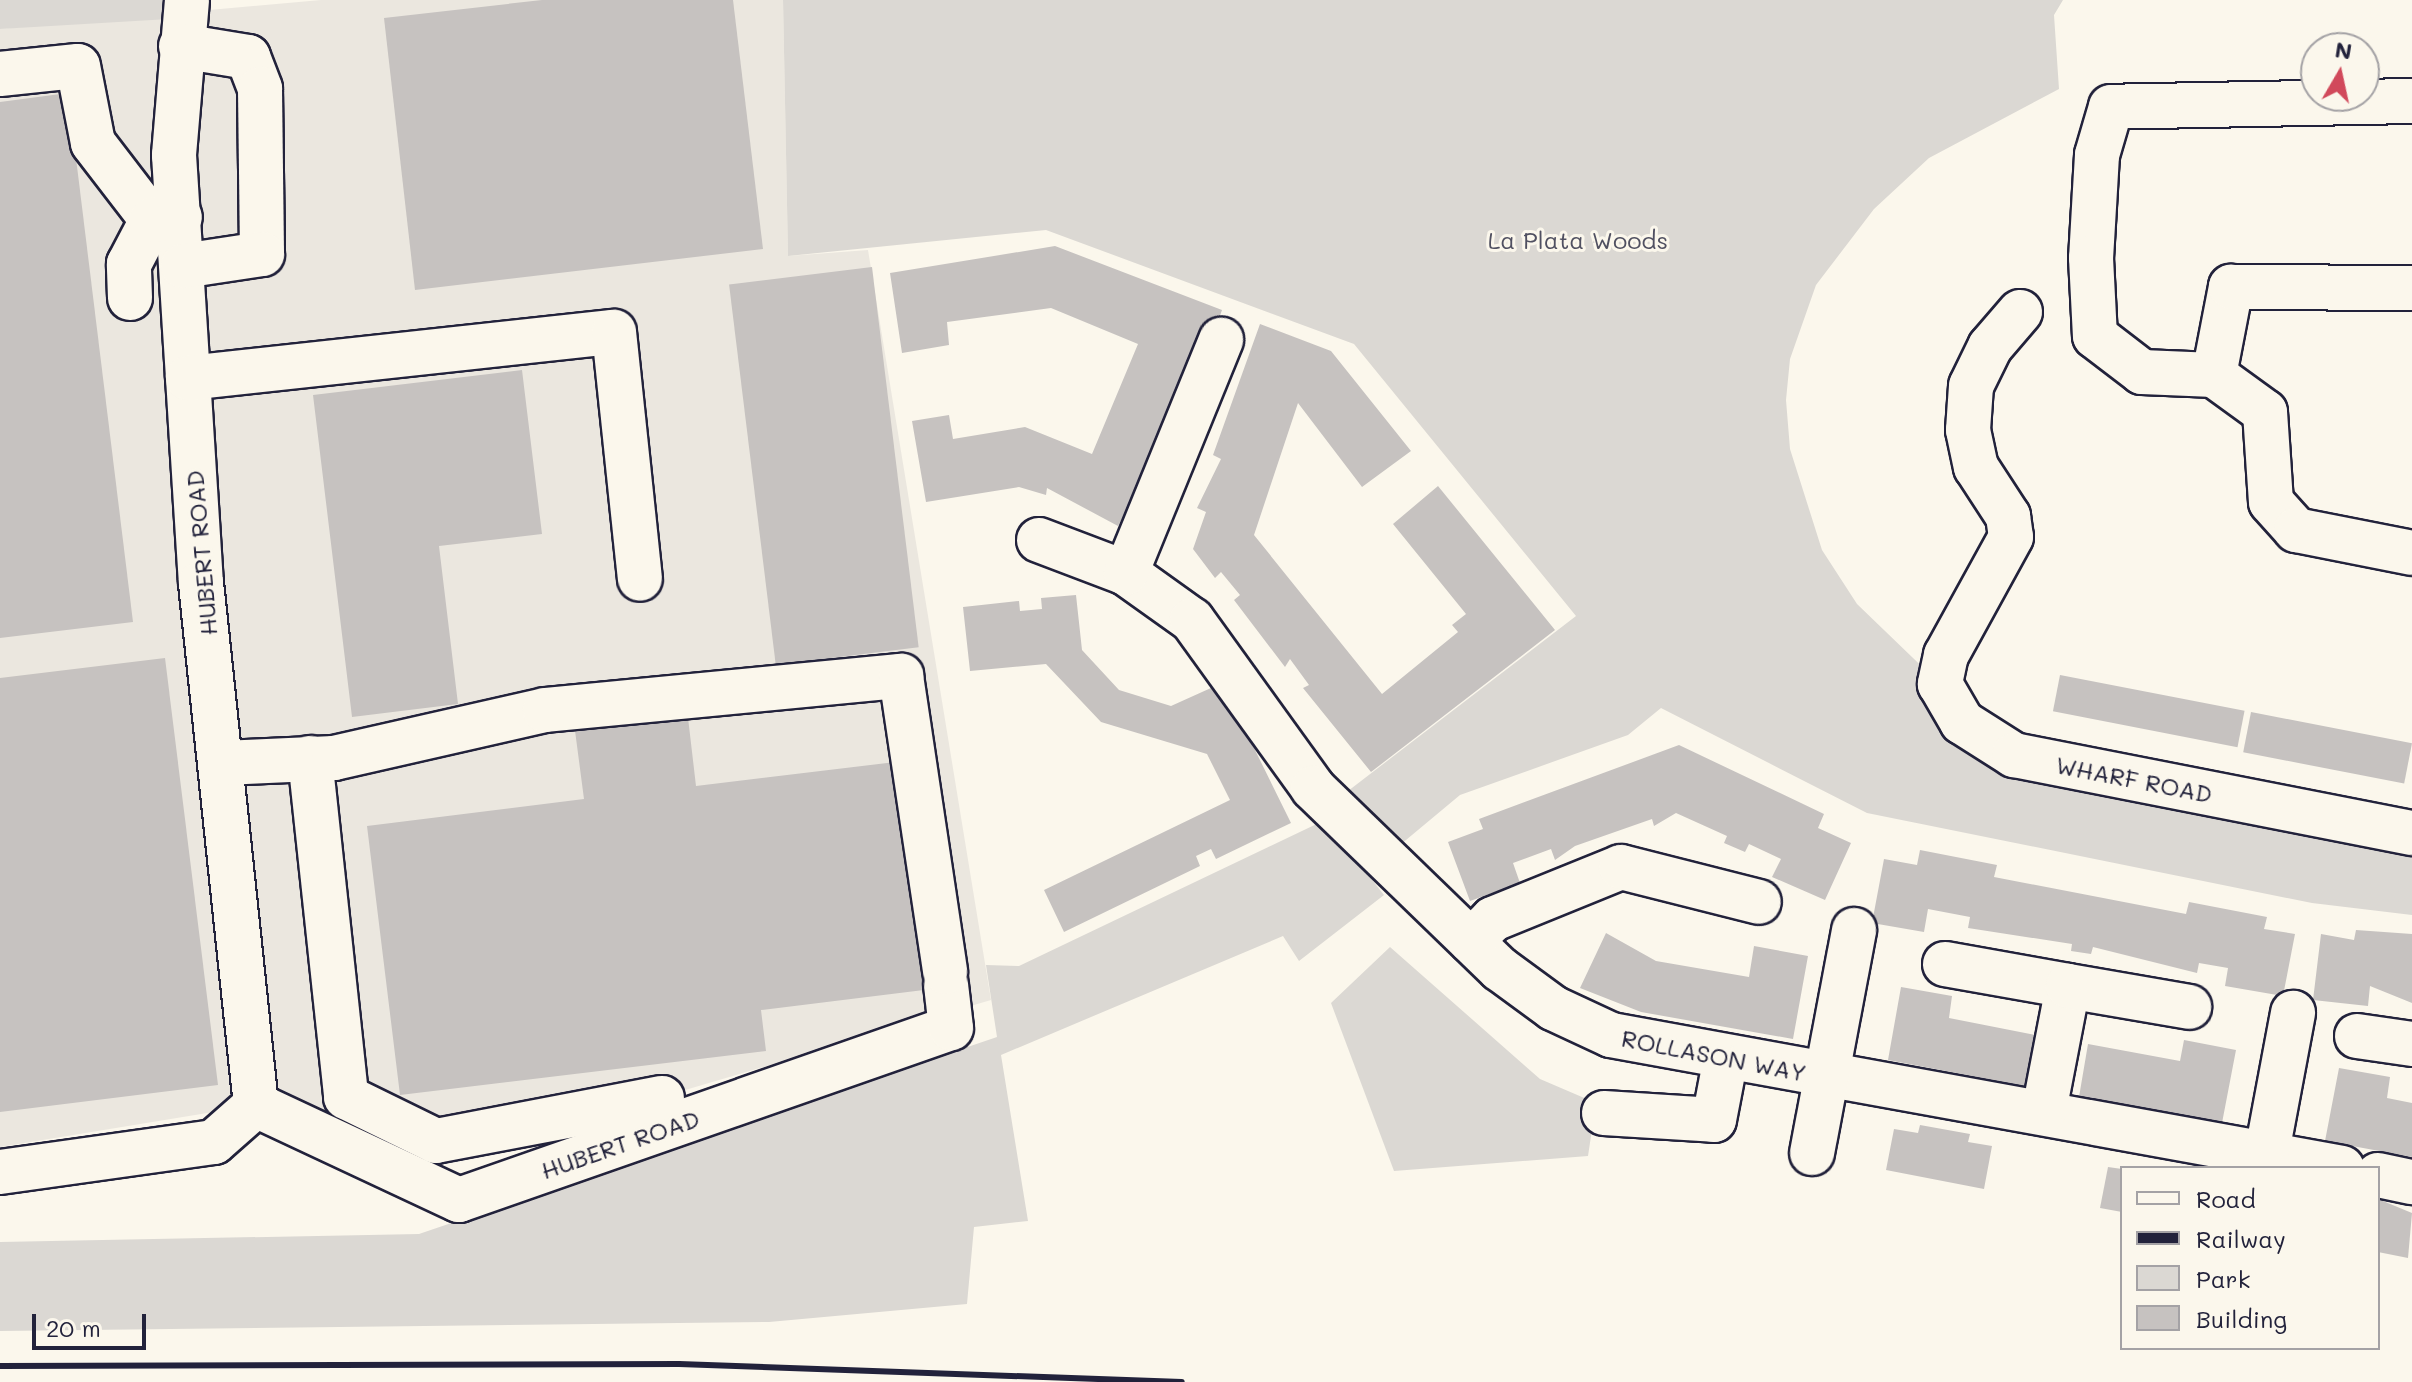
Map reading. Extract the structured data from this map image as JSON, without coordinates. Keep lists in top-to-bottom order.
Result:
{
  "streets": {
    "street": ["HUBERT ROAD", "WHARF ROAD", "ROLLASON WAY"]
  },
  "parks": ["La Plata Woods"],
  "legend": [
    "Road",
    "Railway",
    "Park",
    "Building"
  ],
  "scale_bar": "20 m",
  "north": "top"
}
